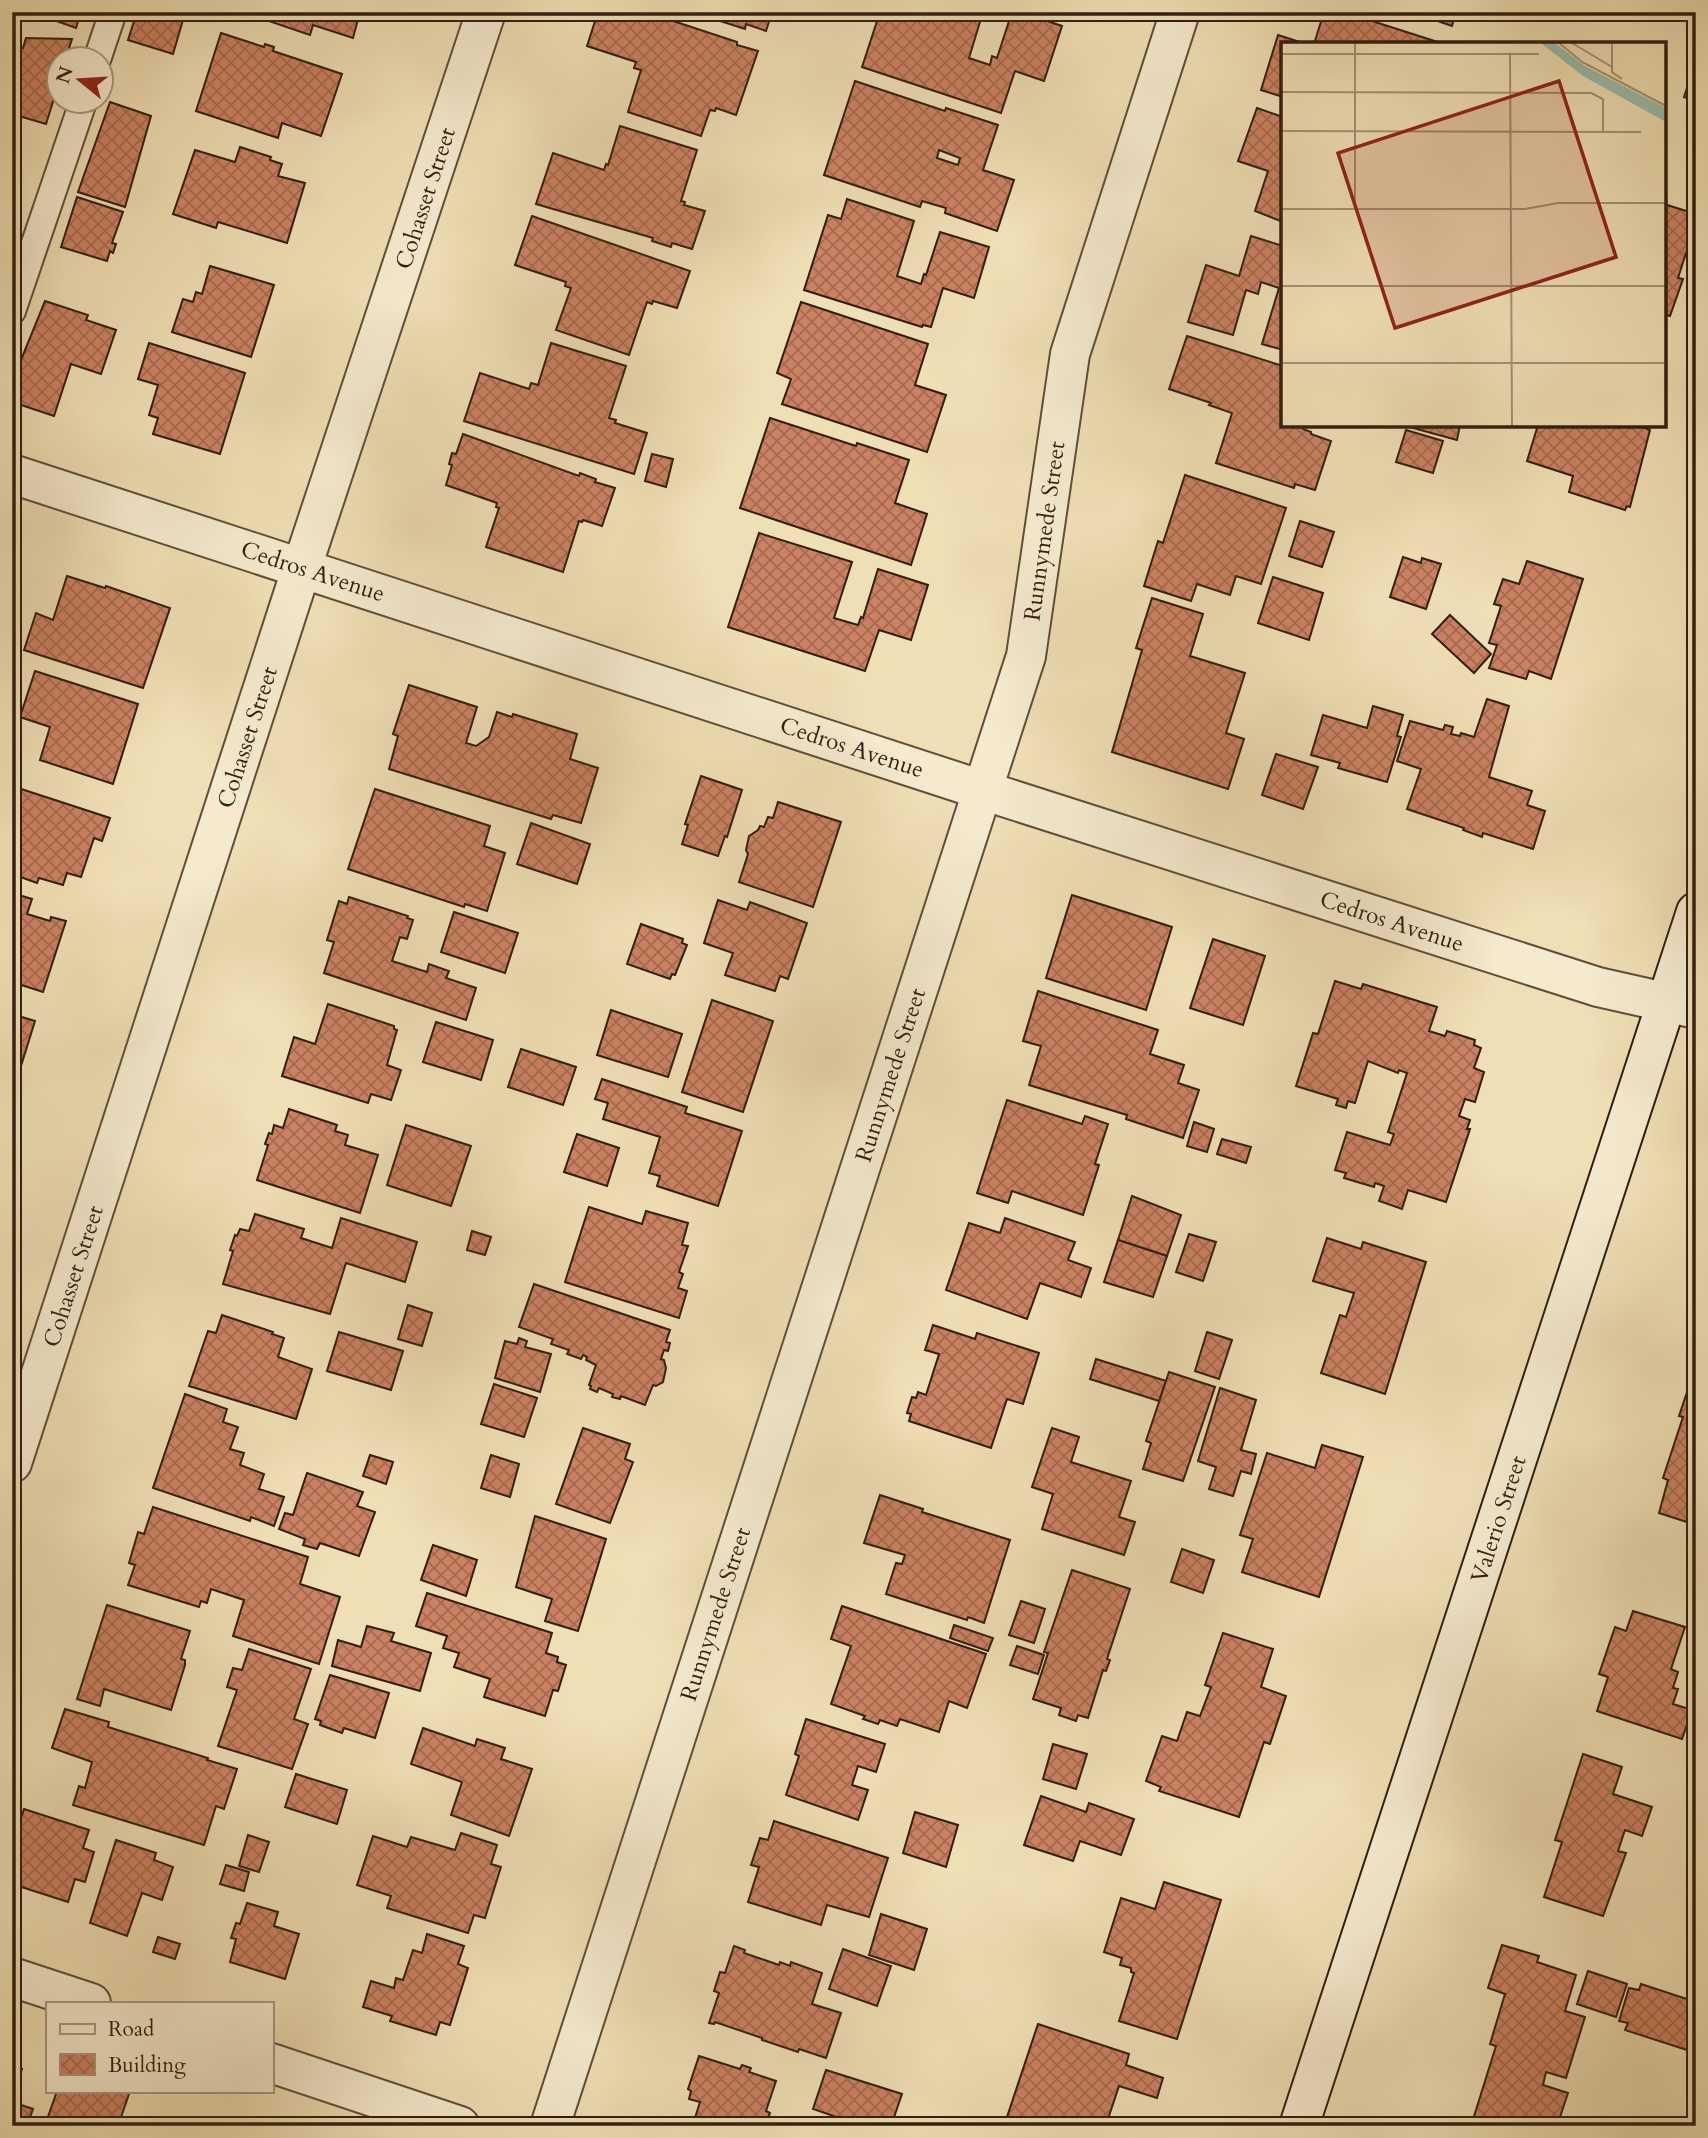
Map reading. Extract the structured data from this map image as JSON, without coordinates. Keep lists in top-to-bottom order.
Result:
{
  "streets": {
    "street": [
      "Cohasset Street",
      "Runnymede Street",
      "Cedros Avenue",
      "Valerio Street"
    ]
  },
  "crossings": [
    ["Cohasset Street", "Cedros Avenue"],
    ["Runnymede Street", "Cedros Avenue"],
    ["Cedros Avenue", "Valerio Street"]
  ],
  "legend": ["Road", "Building"],
  "north": "left"
}
